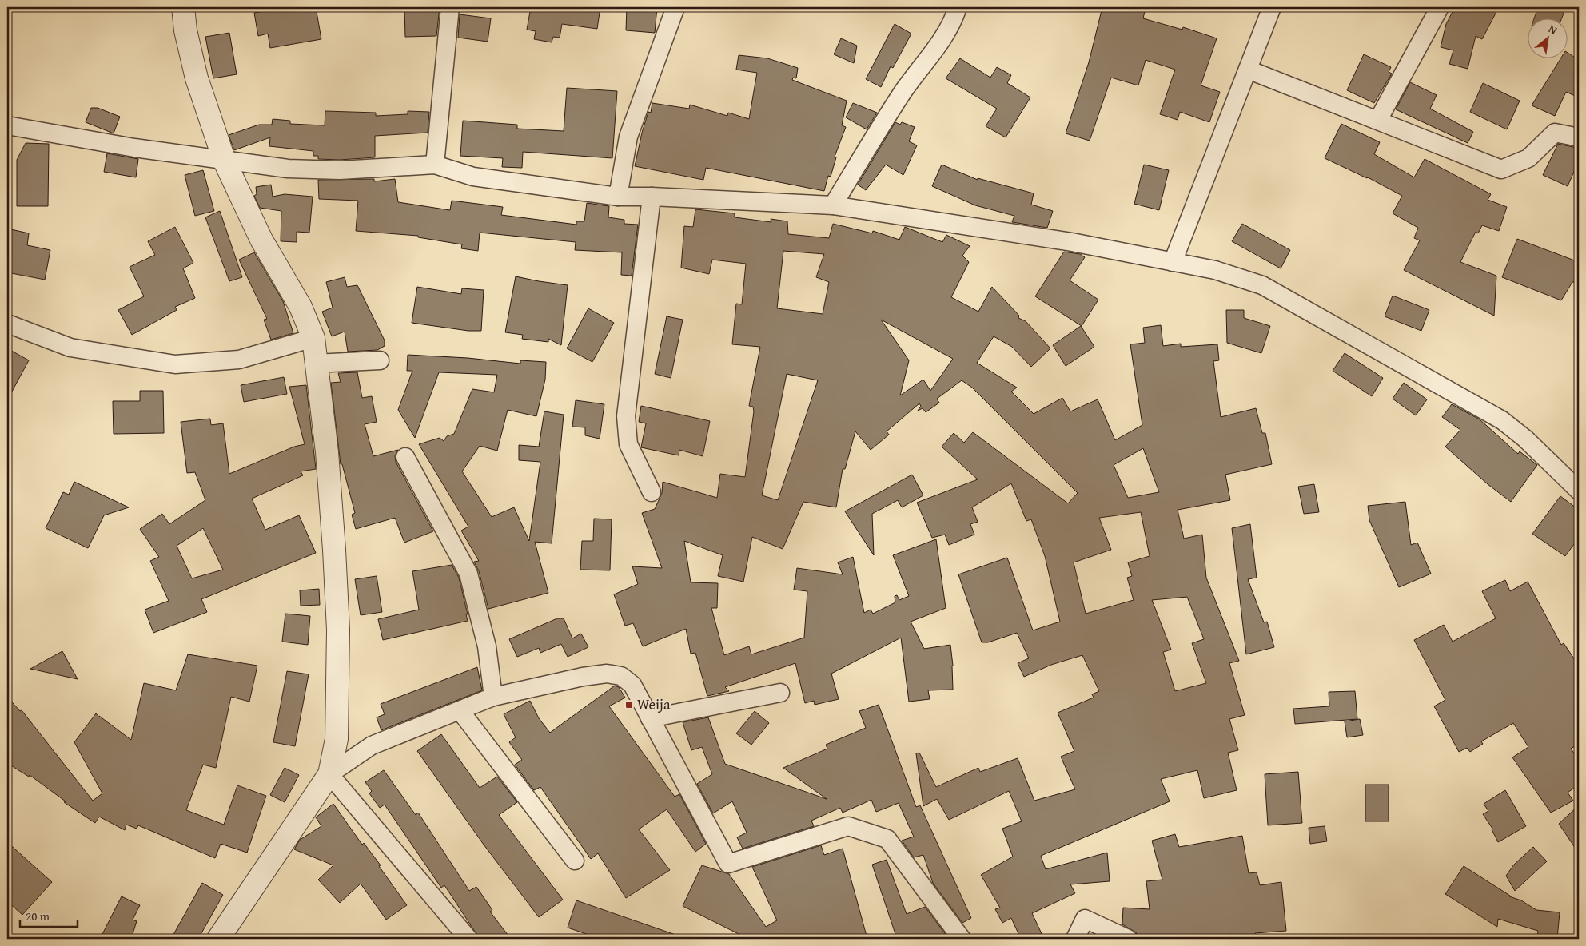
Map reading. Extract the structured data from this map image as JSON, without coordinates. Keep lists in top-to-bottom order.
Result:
{
  "places": {
    "transit": ["Weija"]
  },
  "scale_bar": "20 m",
  "north": "top right"
}
